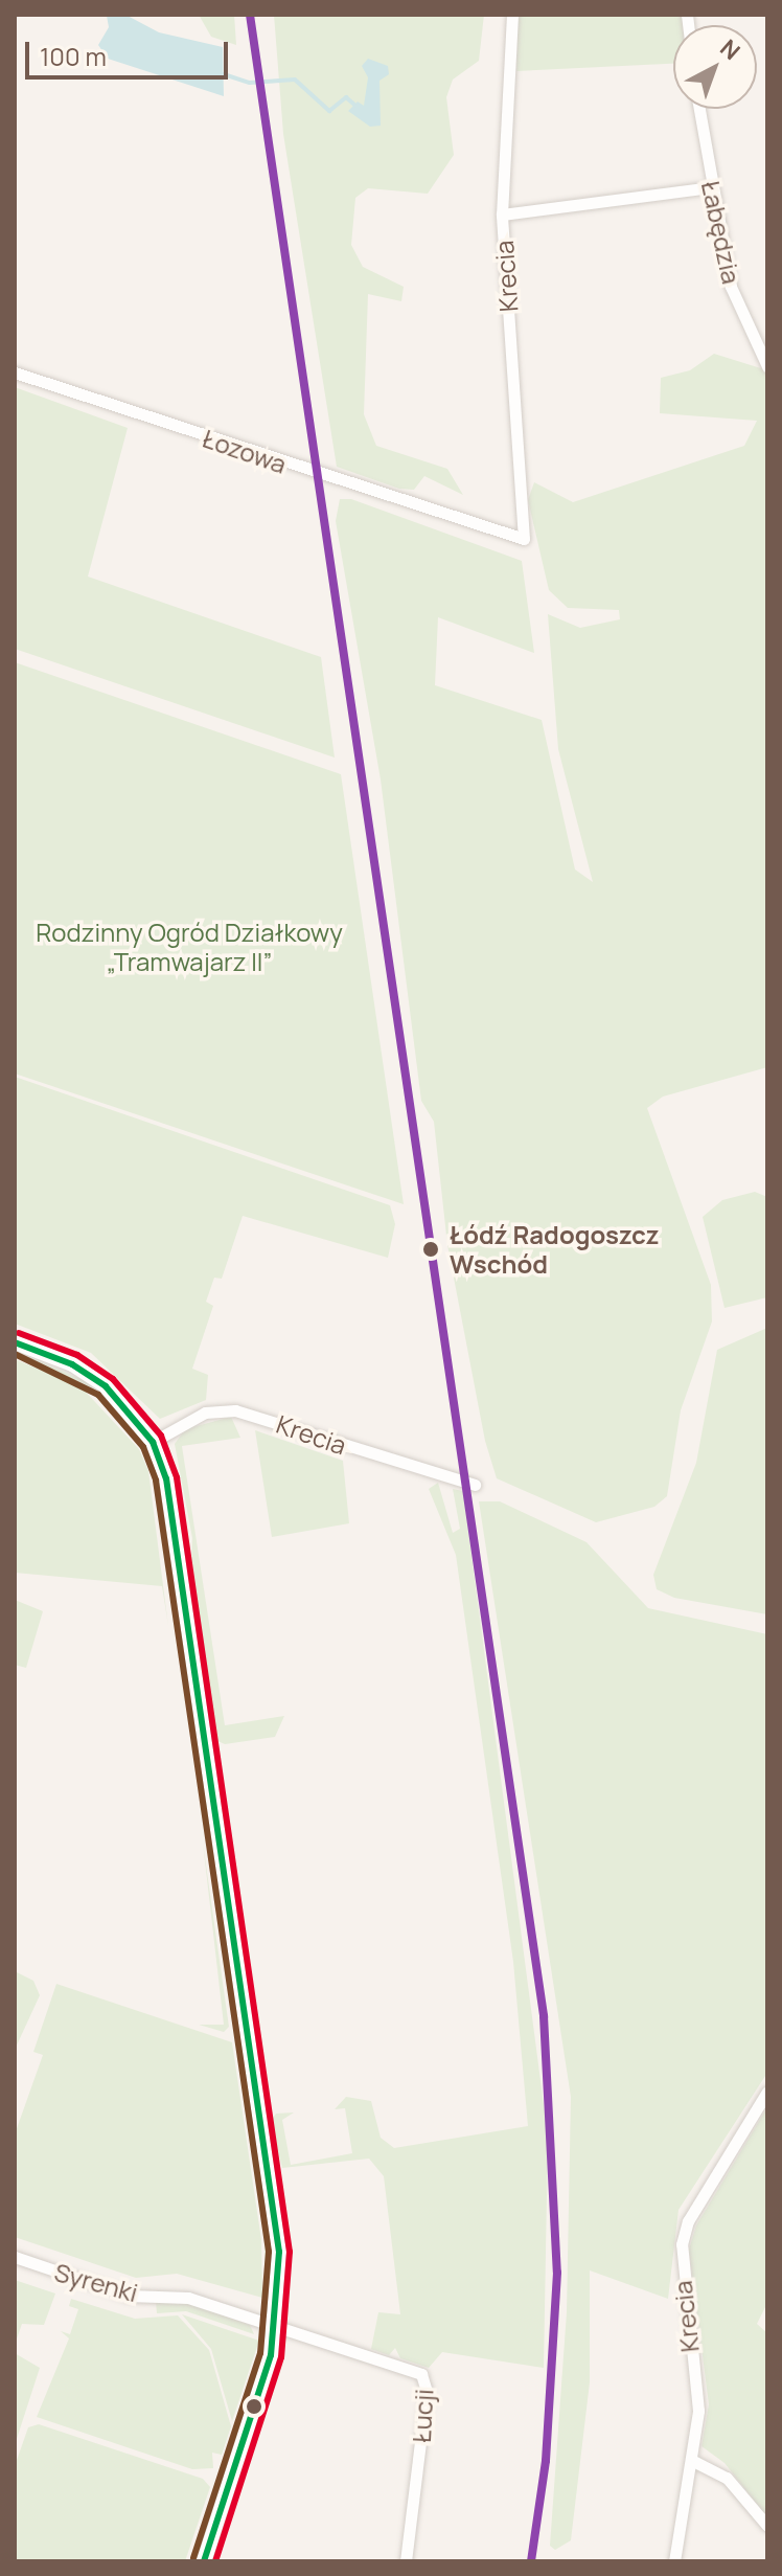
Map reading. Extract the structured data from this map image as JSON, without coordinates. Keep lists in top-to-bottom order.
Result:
{
  "streets": {
    "street": [
      "Łabędzia",
      "Krecia",
      "Łozowa",
      "Syrenki",
      "Łucji"
    ]
  },
  "crossings": [
    ["Krecia", "Łozowa"],
    ["Syrenki", "Łucji"]
  ],
  "parks": ["Rodzinny Ogród Działkowy „Tramwajarz II”"],
  "places": ["Łódź Radogoszcz Wschód"],
  "scale_bar": "100 m",
  "north": "top right"
}
